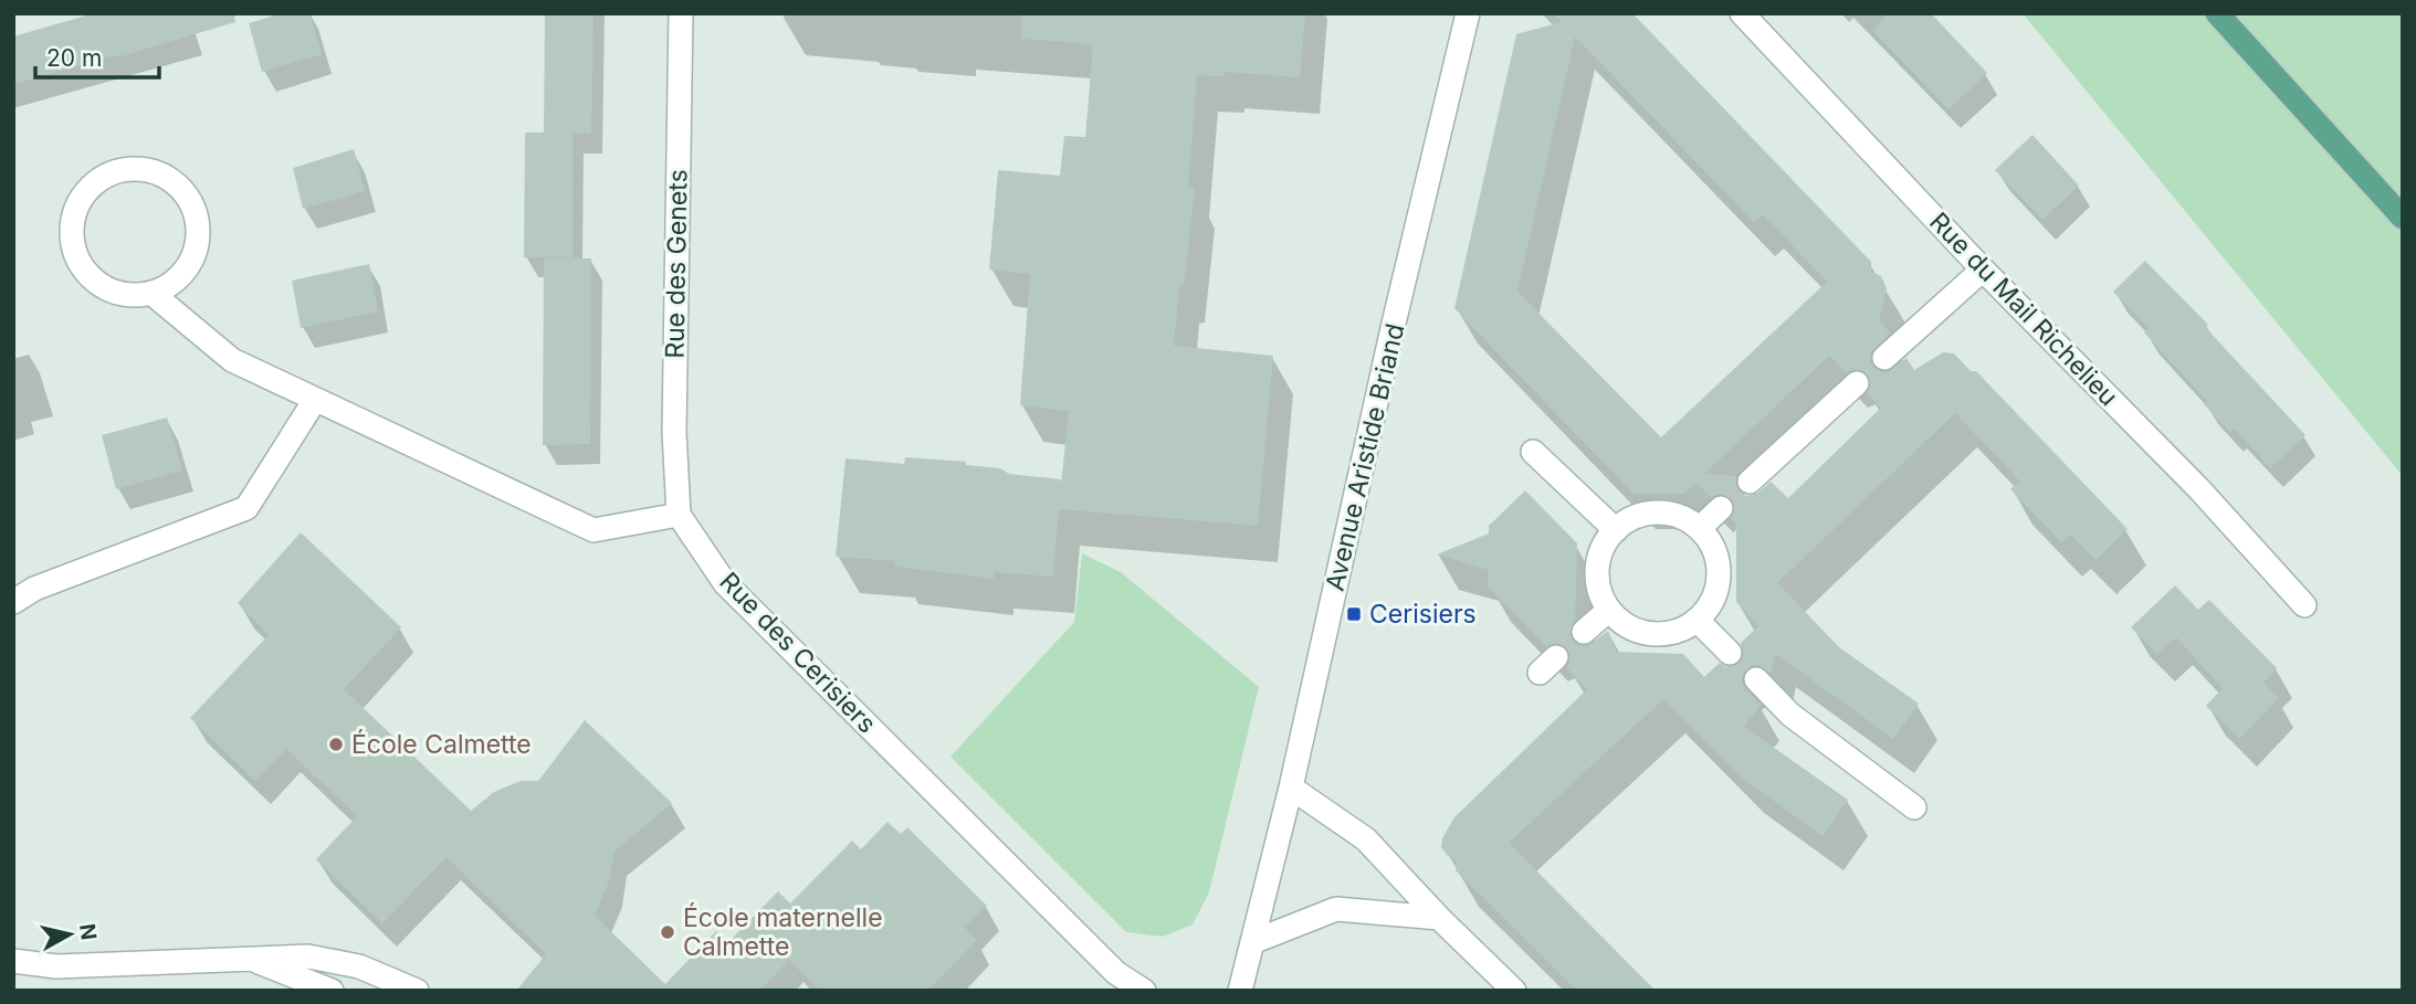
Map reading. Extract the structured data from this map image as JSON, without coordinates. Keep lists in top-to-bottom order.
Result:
{
  "streets": {
    "street": [
      "Rue des Genets",
      "Rue du Mail Richelieu",
      "Avenue Aristide Briand",
      "Rue des Cerisiers"
    ]
  },
  "crossings": [
    ["Rue des Genets", "Rue des Cerisiers"]
  ],
  "places": {
    "transit": ["Cerisiers"],
    "other": ["École Calmette", "École maternelle Calmette"]
  },
  "scale_bar": "20 m",
  "north": "right"
}
